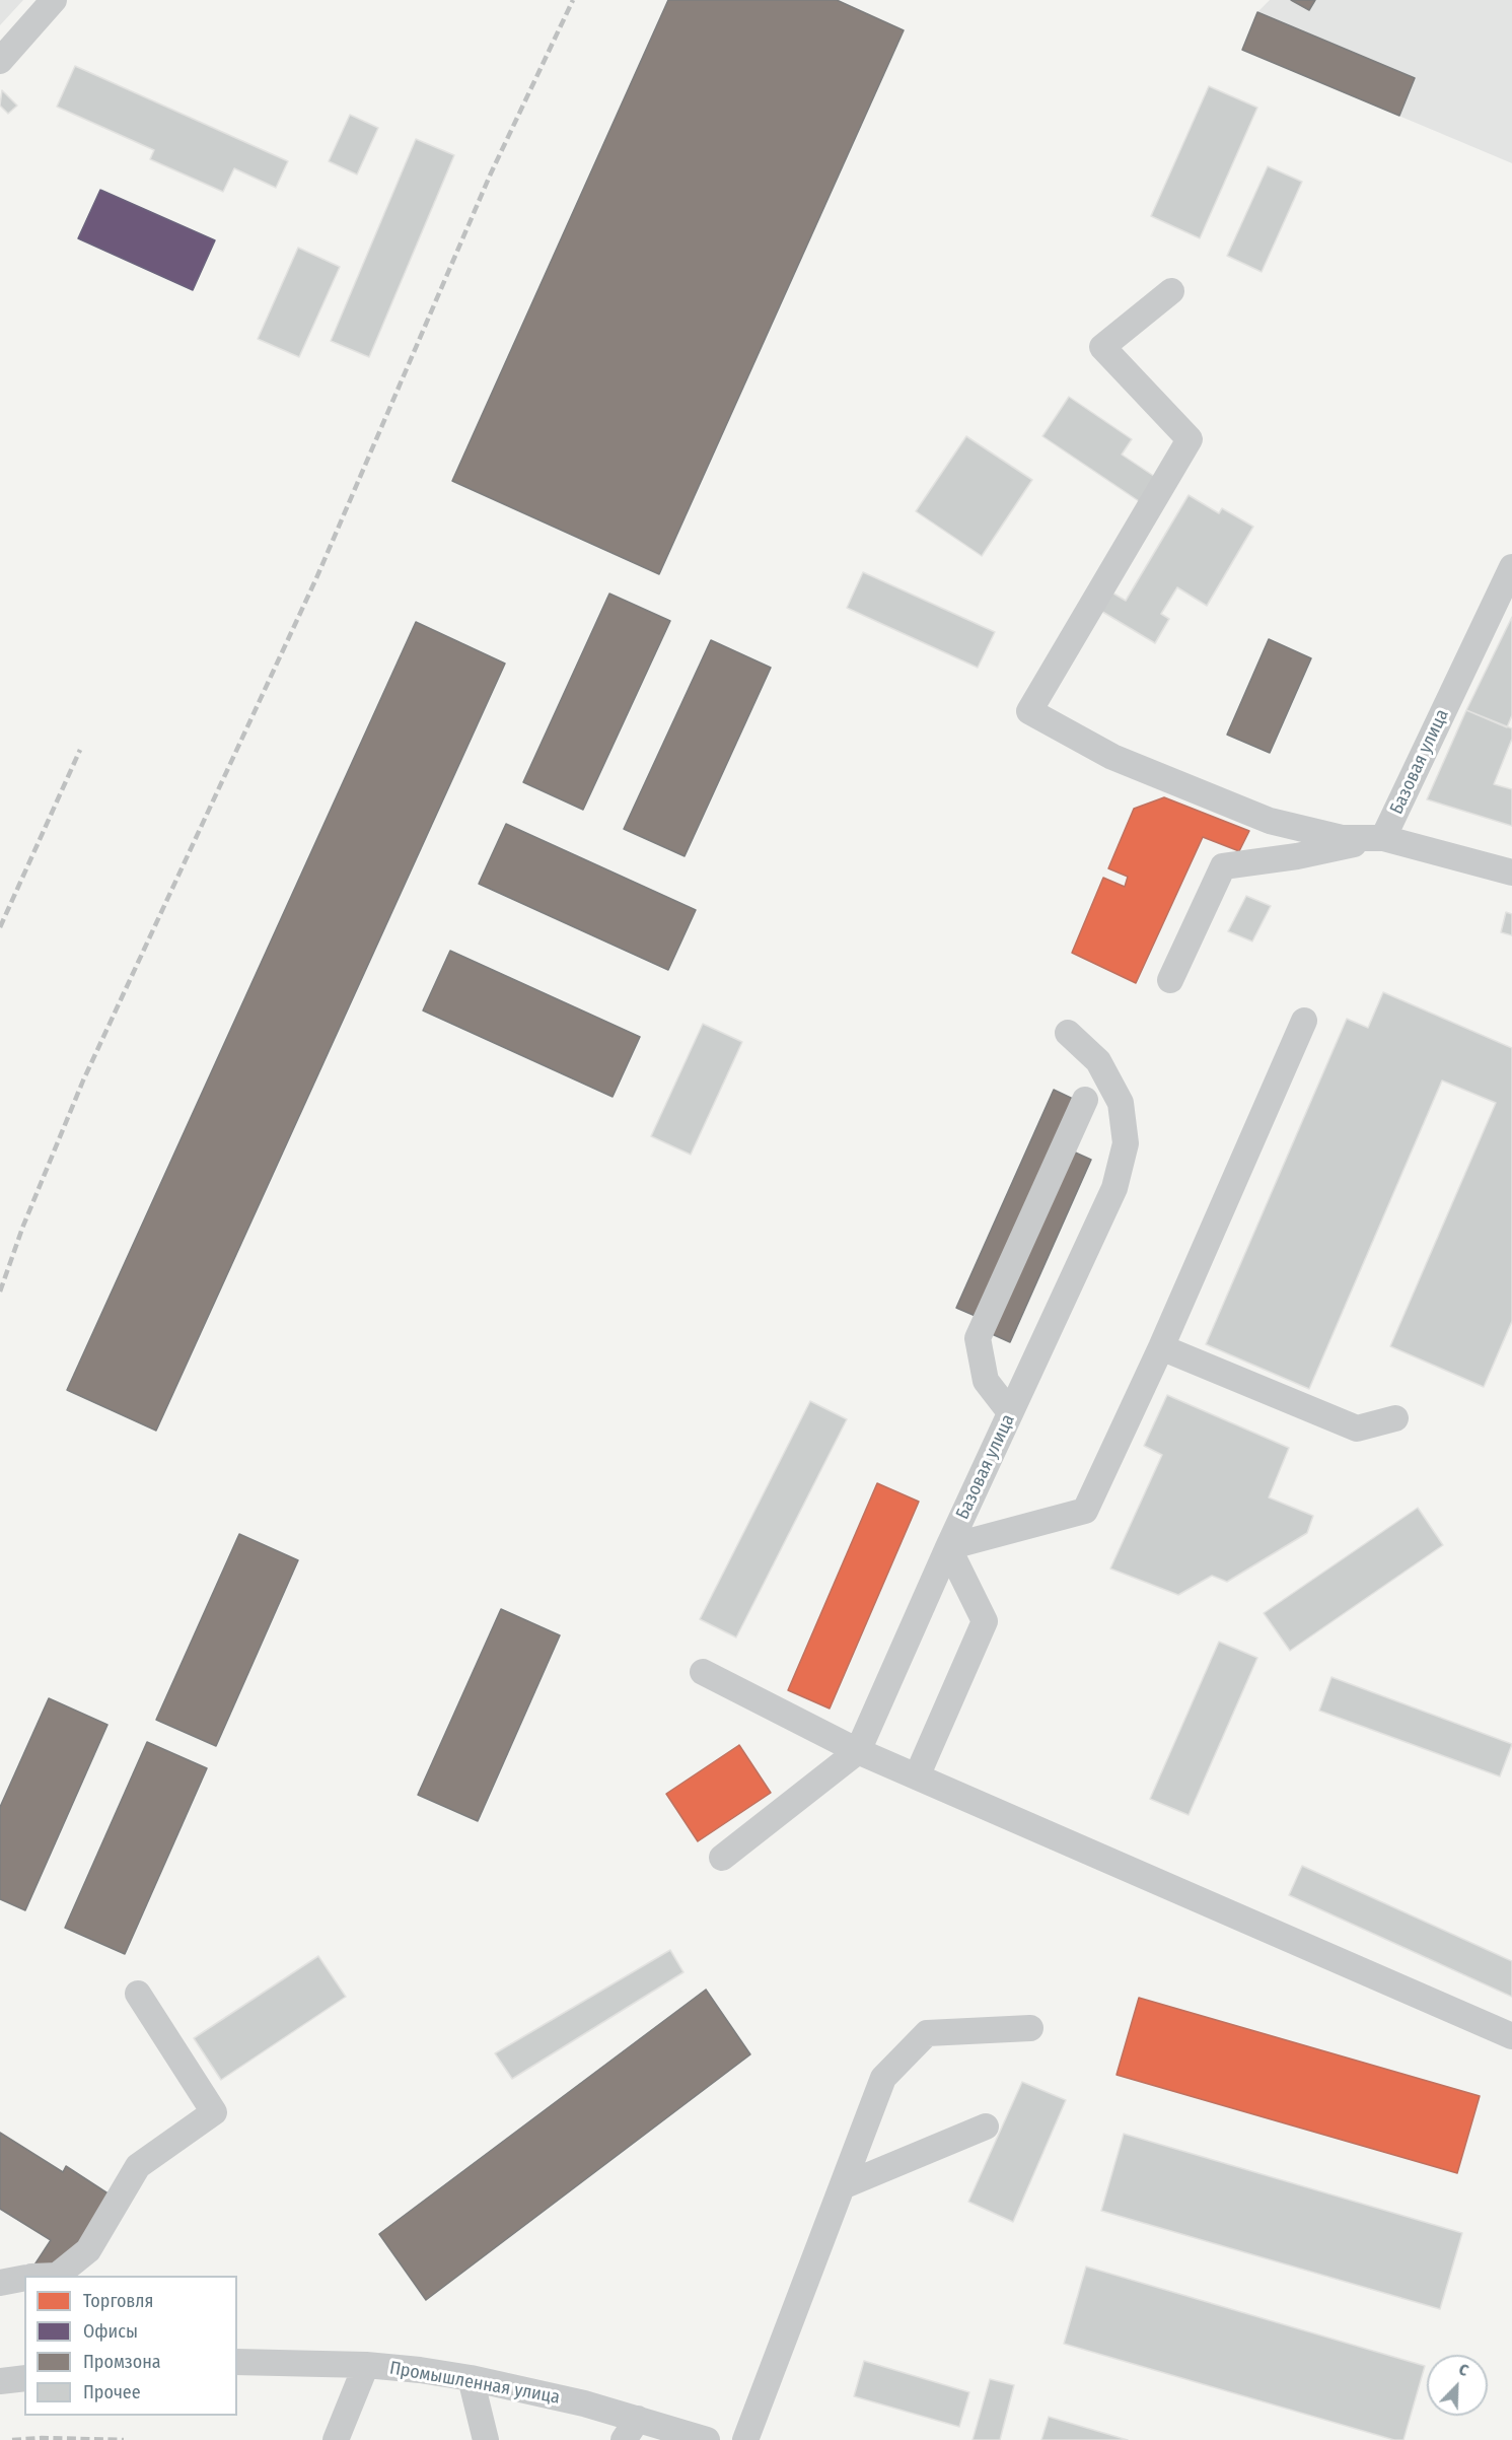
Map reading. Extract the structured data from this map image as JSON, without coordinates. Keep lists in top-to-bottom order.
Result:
{
  "streets": {
    "street": ["Базовая улица", "Промышленная улица"]
  },
  "legend": [
    "Торговля",
    "Офисы",
    "Промзона",
    "Прочее"
  ],
  "north": "top right"
}
